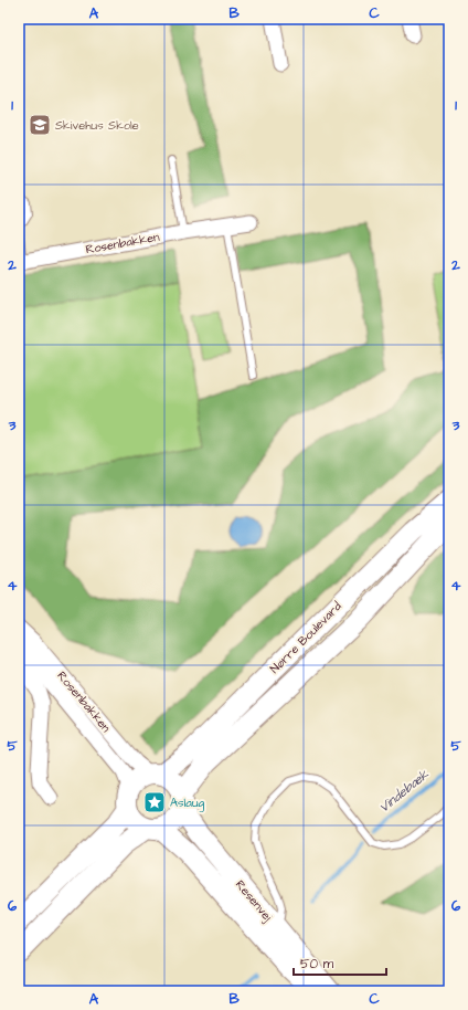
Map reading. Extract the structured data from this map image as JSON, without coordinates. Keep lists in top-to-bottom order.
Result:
{
  "streets": {
    "street": ["Rosenbakken", "Nørre Boulevard", "Resenvej"]
  },
  "crossings": [
    ["Rosenbakken", "Nørre Boulevard"],
    ["Rosenbakken", "Resenvej"],
    ["Nørre Boulevard", "Resenvej"]
  ],
  "water": ["Vindebæk"],
  "places": {
    "school or university": ["Skivehus Skole"],
    "place": ["Aslaug"]
  },
  "scale_bar": "50 m",
  "grid": {
    "columns": ["A", "B", "C"],
    "rows": [
      "1",
      "2",
      "3",
      "4",
      "5",
      "6"
    ]
  }
}
